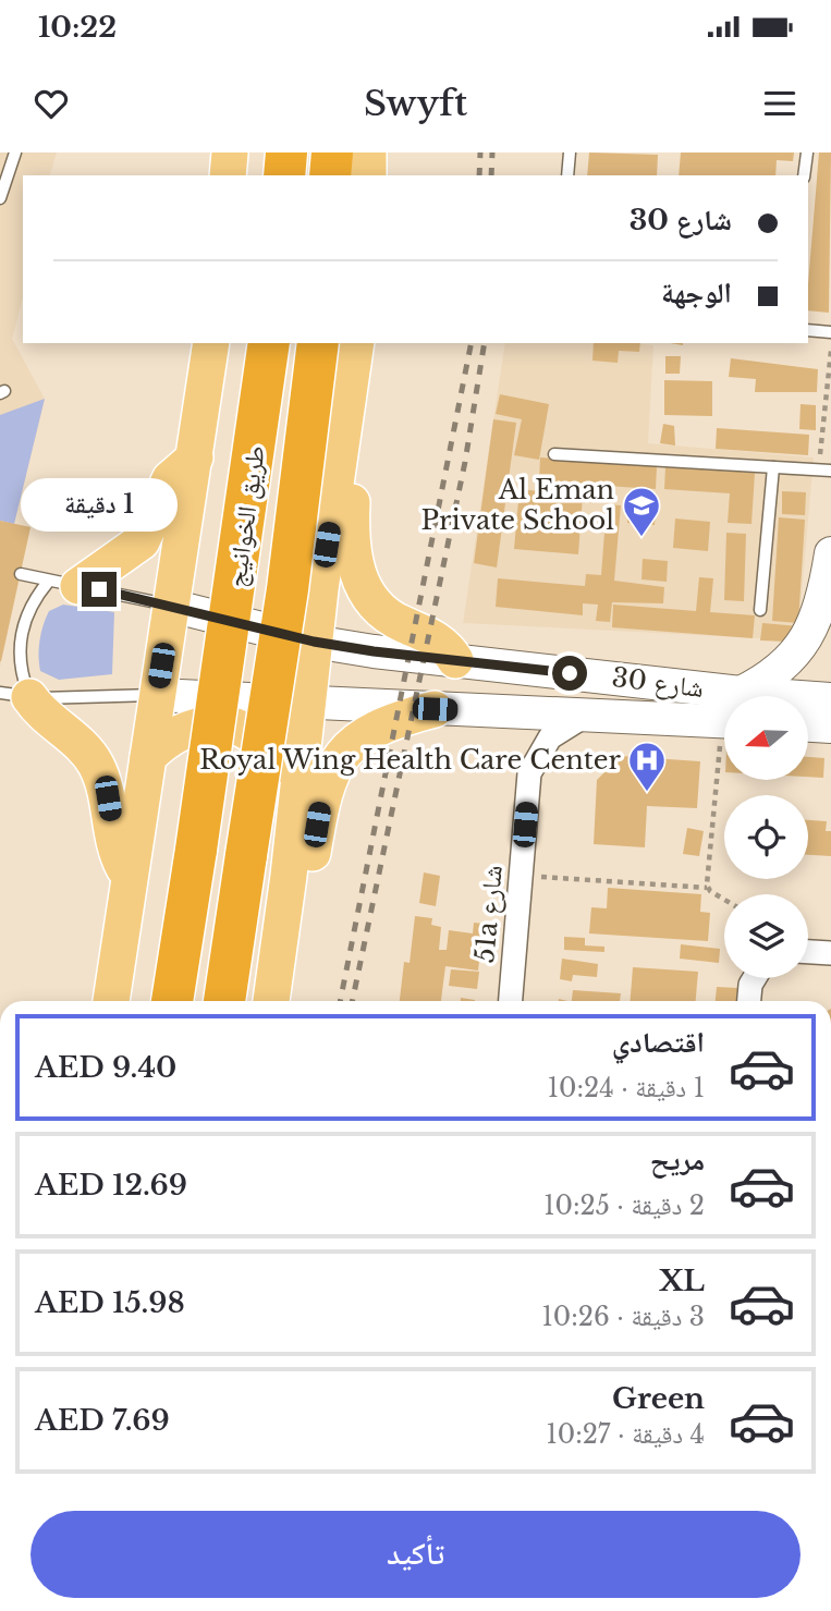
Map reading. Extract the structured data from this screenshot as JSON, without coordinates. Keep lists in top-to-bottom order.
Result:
{
  "streets": {
    "highway": ["طريق الخوانيج"],
    "street": ["شارع 30", "51a شارع"]
  },
  "crossings": [
    ["شارع 30", "51a شارع"]
  ],
  "places": {
    "school or university": ["Al Eman Private School"],
    "hospital": ["Royal Wing Health Care Center"]
  },
  "north": "left",
  "page": {
    "status": "10:22",
    "header": "Swyft",
    "banner": ["شارع 30", "الوجهة"],
    "bubble": "1 دقيقة",
    "list": [
      {
        "name": "اقتصادي",
        "note": "1 دقيقة · 10:24",
        "value": "AED 9.40"
      },
      {
        "name": "مريح",
        "note": "2 دقيقة · 10:25",
        "value": "AED 12.69"
      },
      {
        "name": "XL",
        "note": "3 دقيقة · 10:26",
        "value": "AED 15.98"
      },
      {
        "name": "Green",
        "note": "4 دقيقة · 10:27",
        "value": "AED 7.69"
      }
    ],
    "buttons": "تأكيد"
  }
}
